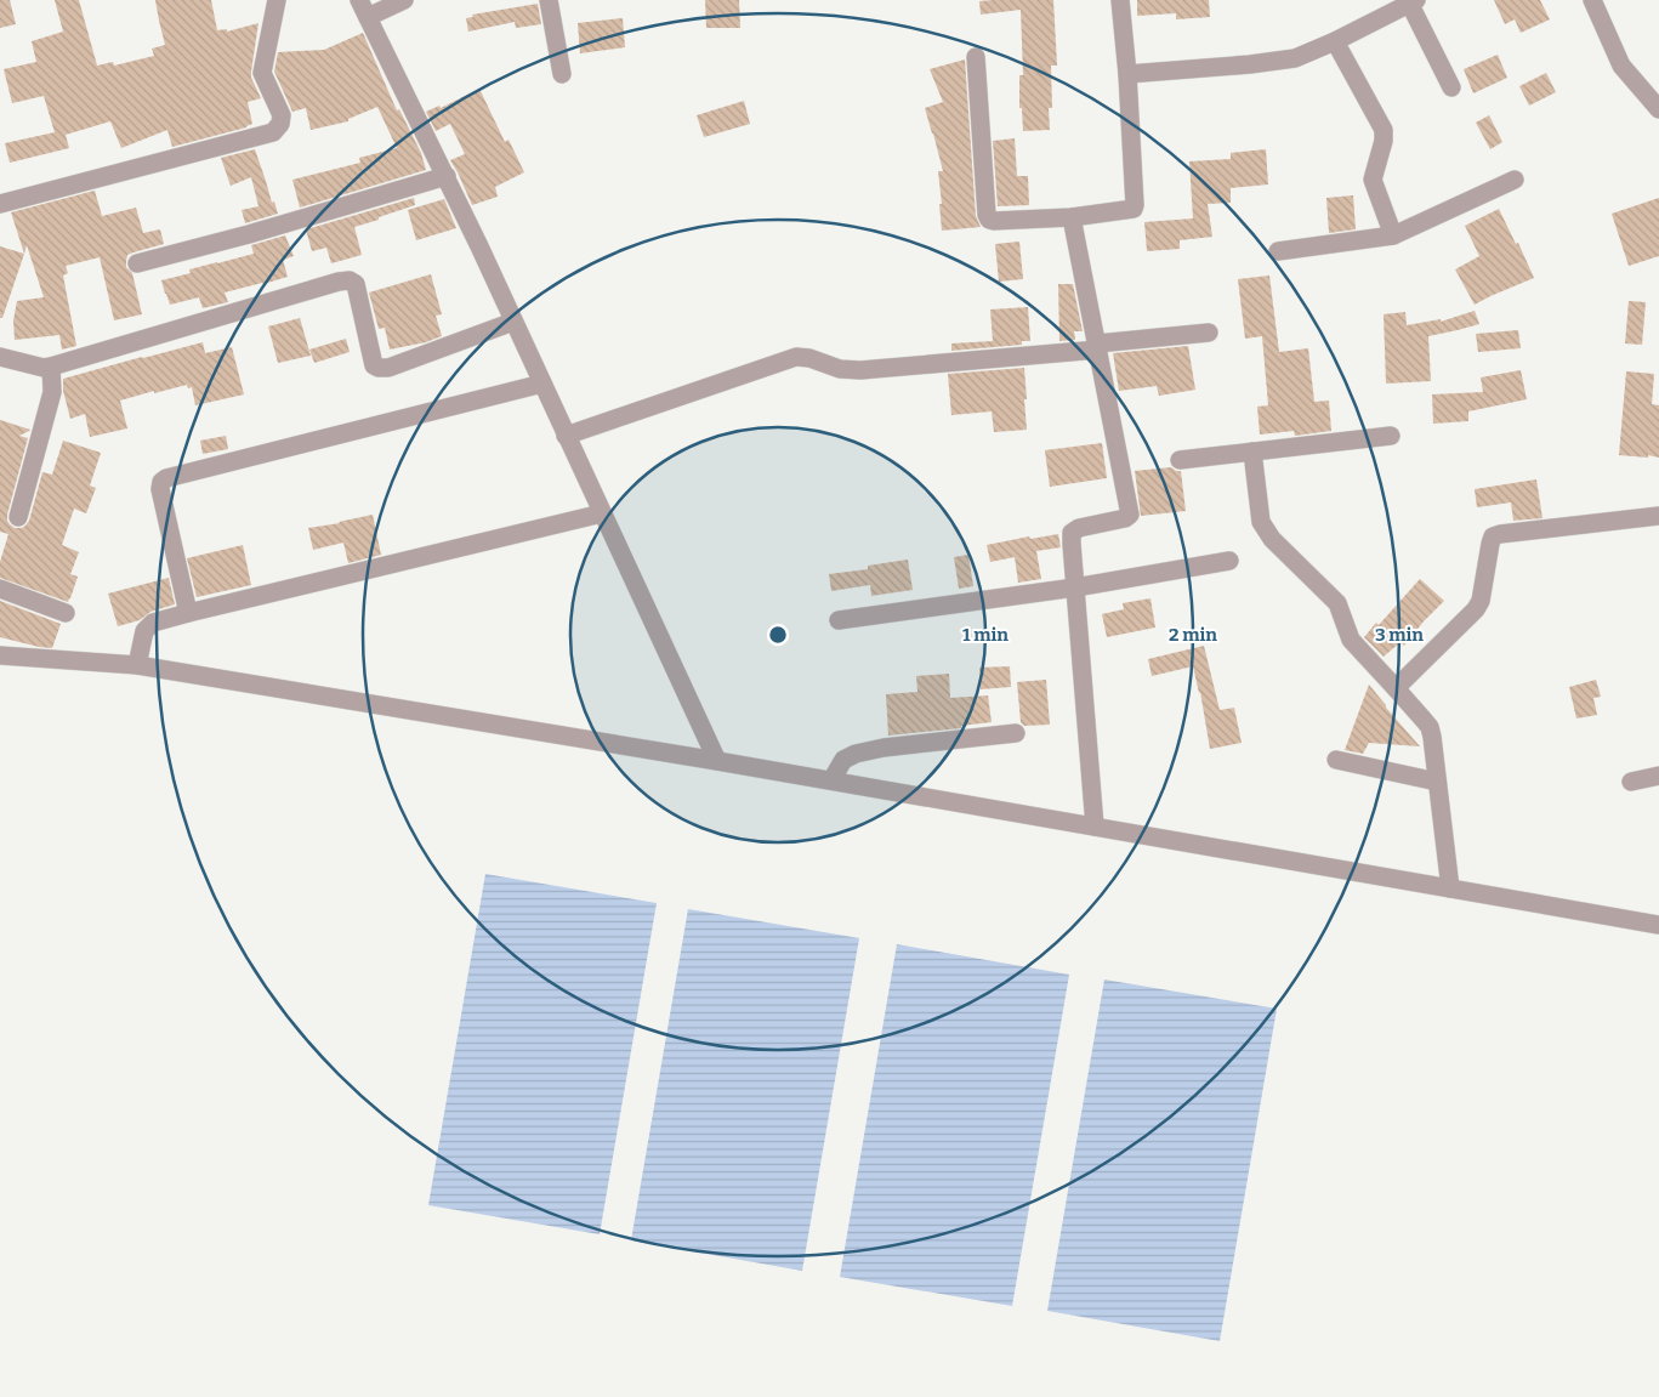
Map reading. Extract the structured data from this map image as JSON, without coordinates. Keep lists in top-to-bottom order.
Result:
{
  "rings": ["1 min", "2 min", "3 min"]
}
